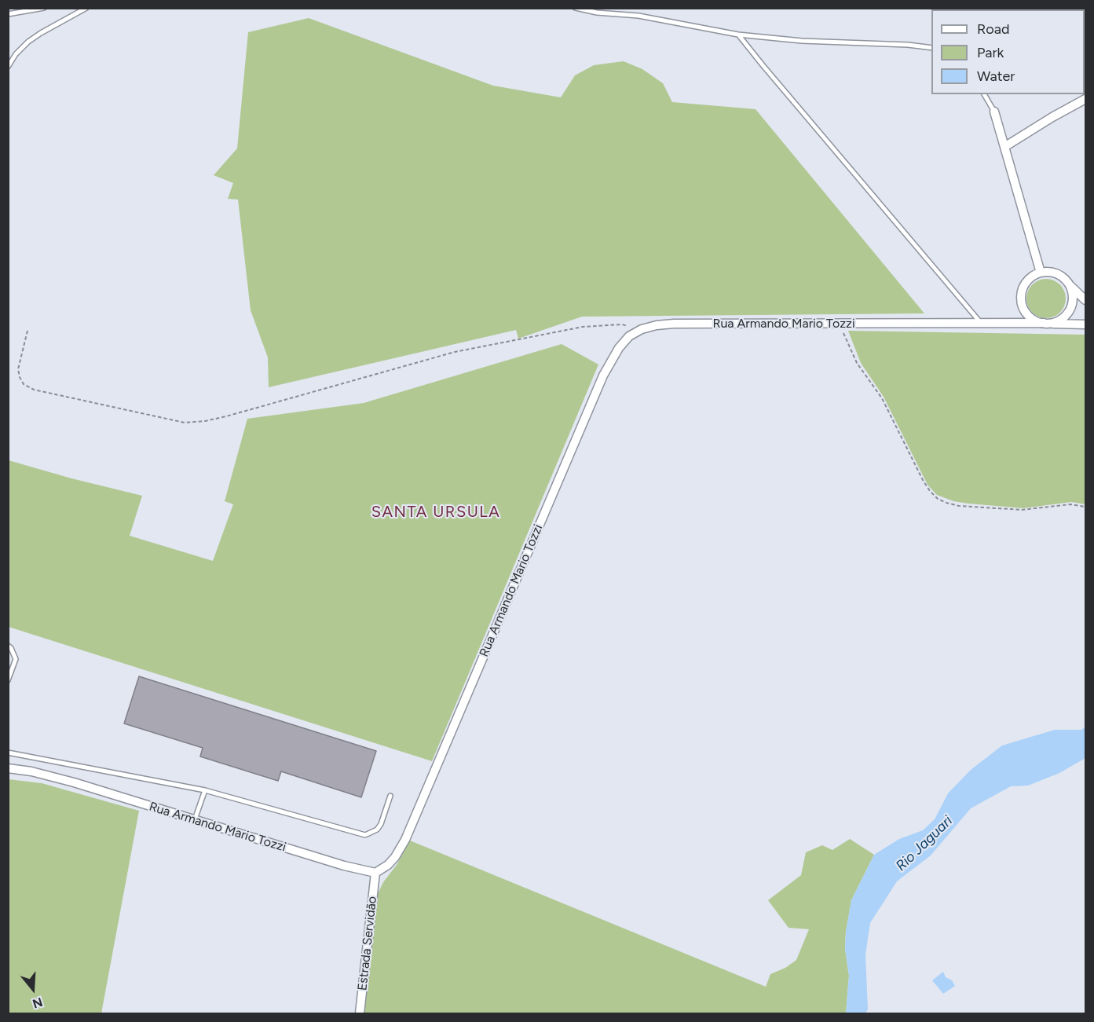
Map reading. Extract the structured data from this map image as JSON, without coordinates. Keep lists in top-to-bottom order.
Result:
{
  "streets": {
    "street": ["Rua Armando Mario Tozzi", "Estrada Servidão"]
  },
  "crossings": [
    ["Rua Armando Mario Tozzi", "Estrada Servidão"]
  ],
  "districts": ["SANTA URSULA"],
  "water": ["Rio Jaguari"],
  "legend": ["Road", "Park", "Water"],
  "north": "bottom"
}
